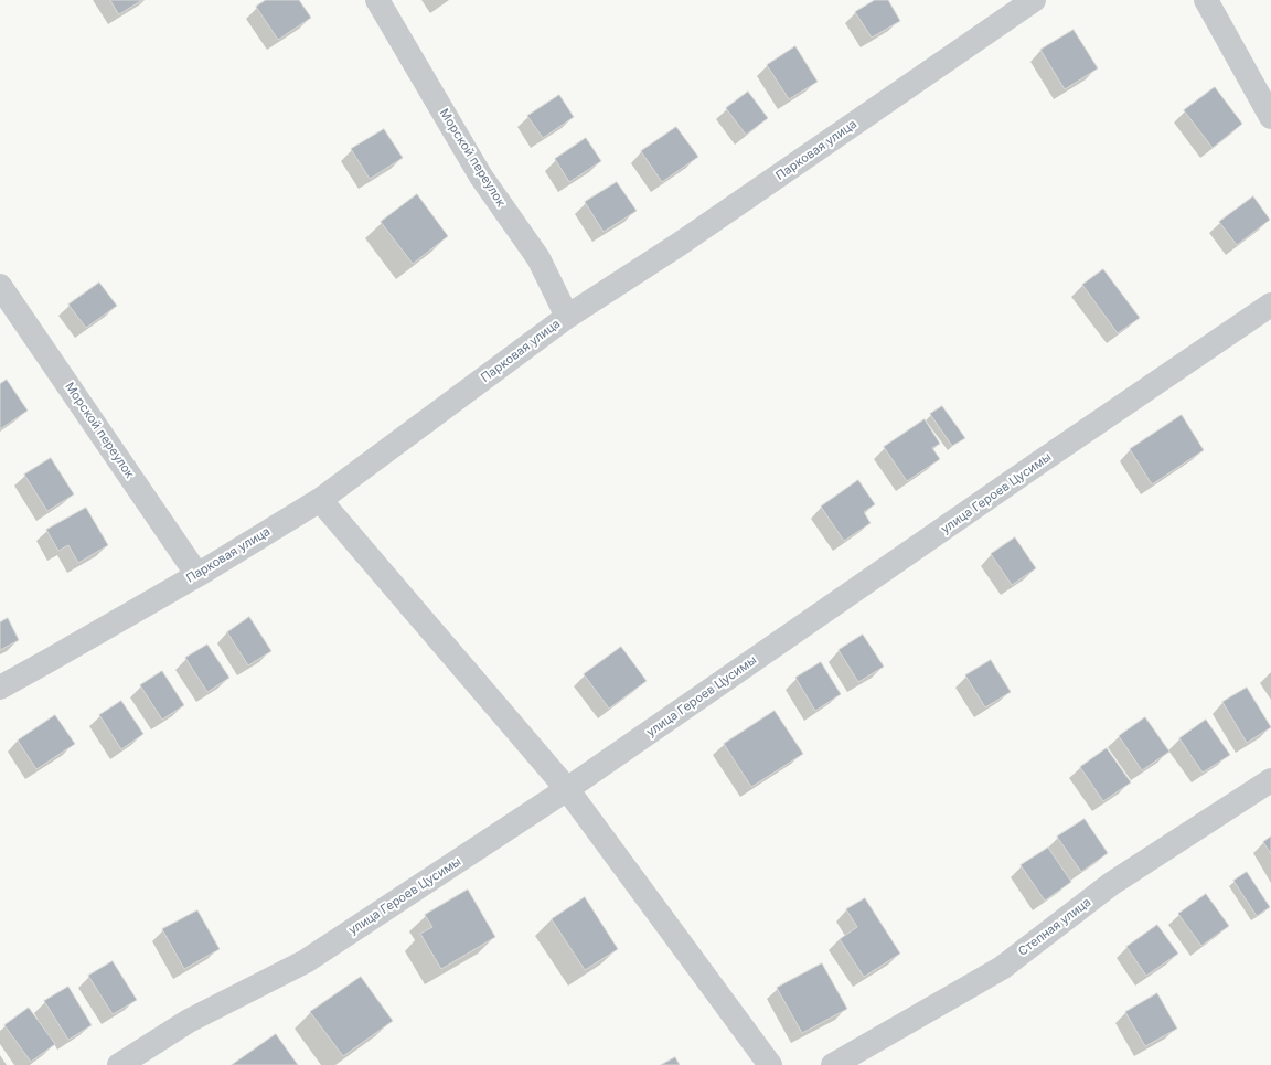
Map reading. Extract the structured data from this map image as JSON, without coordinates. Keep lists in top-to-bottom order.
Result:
{
  "streets": {
    "street": [
      "Парковая улица",
      "Морской переулок",
      "улица Героев Цусимы",
      "Степная улица"
    ]
  },
  "crossings": [
    ["Парковая улица", "Морской переулок"]
  ]
}
